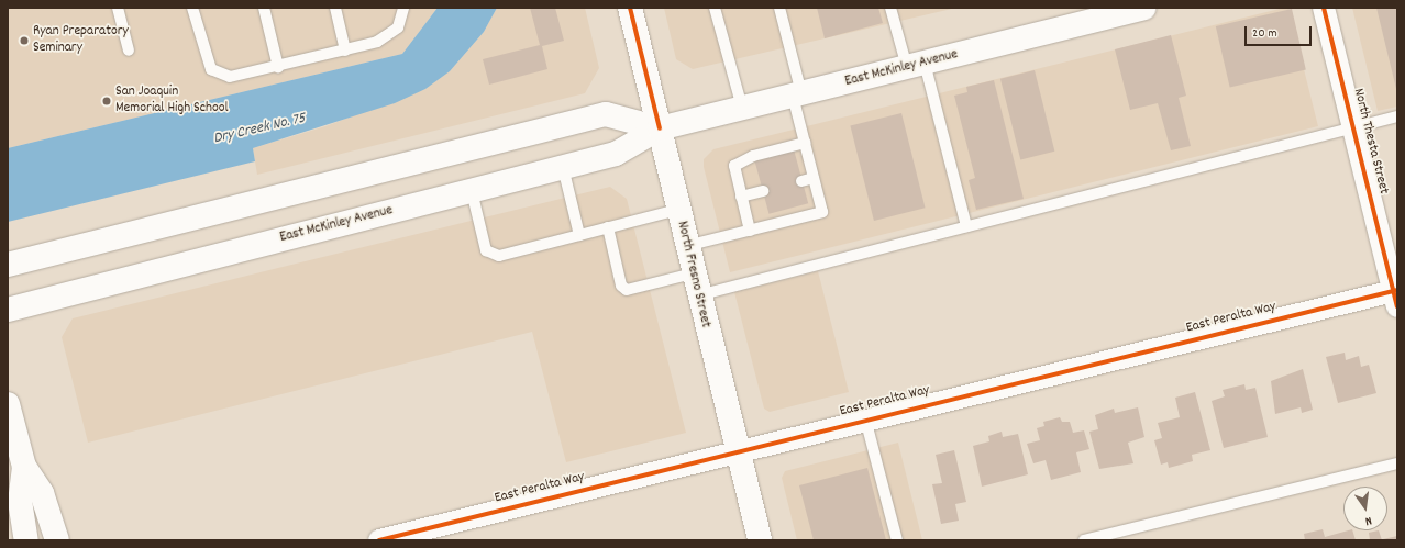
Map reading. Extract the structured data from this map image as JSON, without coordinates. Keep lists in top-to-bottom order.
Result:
{
  "streets": {
    "main road": ["East McKinley Avenue", "North Fresno Street"],
    "street": ["North Thesta Street", "East Peralta Way"]
  },
  "crossings": [
    ["East McKinley Avenue", "North Fresno Street"],
    ["North Thesta Street", "East Peralta Way"],
    ["North Fresno Street", "East Peralta Way"]
  ],
  "water": ["Dry Creek No. 75"],
  "places": ["Ryan Preparatory Seminary", "San Joaquin Memorial High School"],
  "scale_bar": "20 m",
  "north": "bottom"
}
